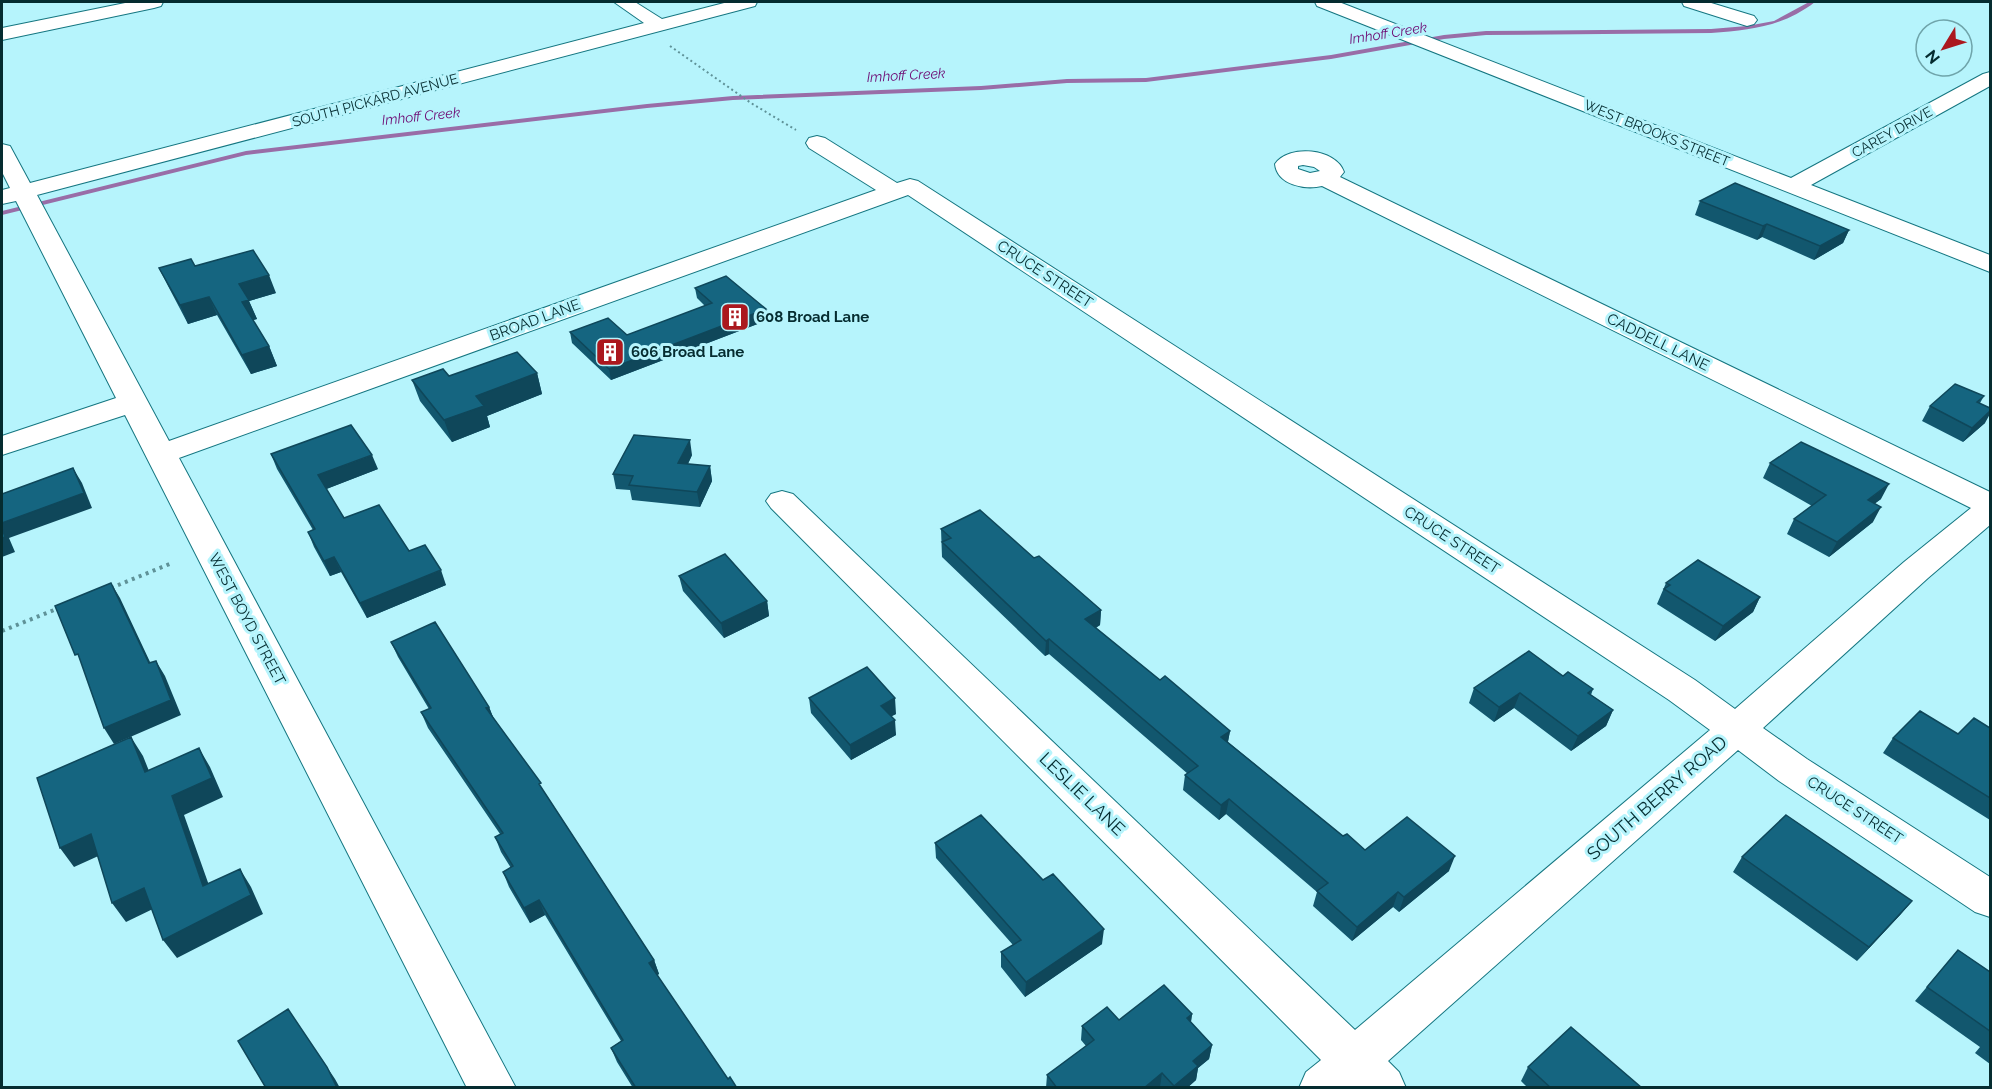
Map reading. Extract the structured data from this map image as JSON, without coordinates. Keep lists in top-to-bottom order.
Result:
{
  "streets": {
    "street": [
      "SOUTH PICKARD AVENUE",
      "CAREY DRIVE",
      "WEST BROOKS STREET",
      "CRUCE STREET",
      "BROAD LANE",
      "CADDELL LANE",
      "WEST BOYD STREET",
      "LESLIE LANE",
      "SOUTH BERRY ROAD"
    ]
  },
  "crossings": [
    ["SOUTH PICKARD AVENUE", "WEST BOYD STREET"],
    ["CAREY DRIVE", "WEST BROOKS STREET"],
    ["CRUCE STREET", "BROAD LANE"],
    ["CRUCE STREET", "SOUTH BERRY ROAD"],
    ["BROAD LANE", "WEST BOYD STREET"],
    ["LESLIE LANE", "SOUTH BERRY ROAD"]
  ],
  "water": ["Imhoff Creek"],
  "places": {
    "building": ["608 Broad Lane", "606 Broad Lane"]
  },
  "north": "bottom left"
}
